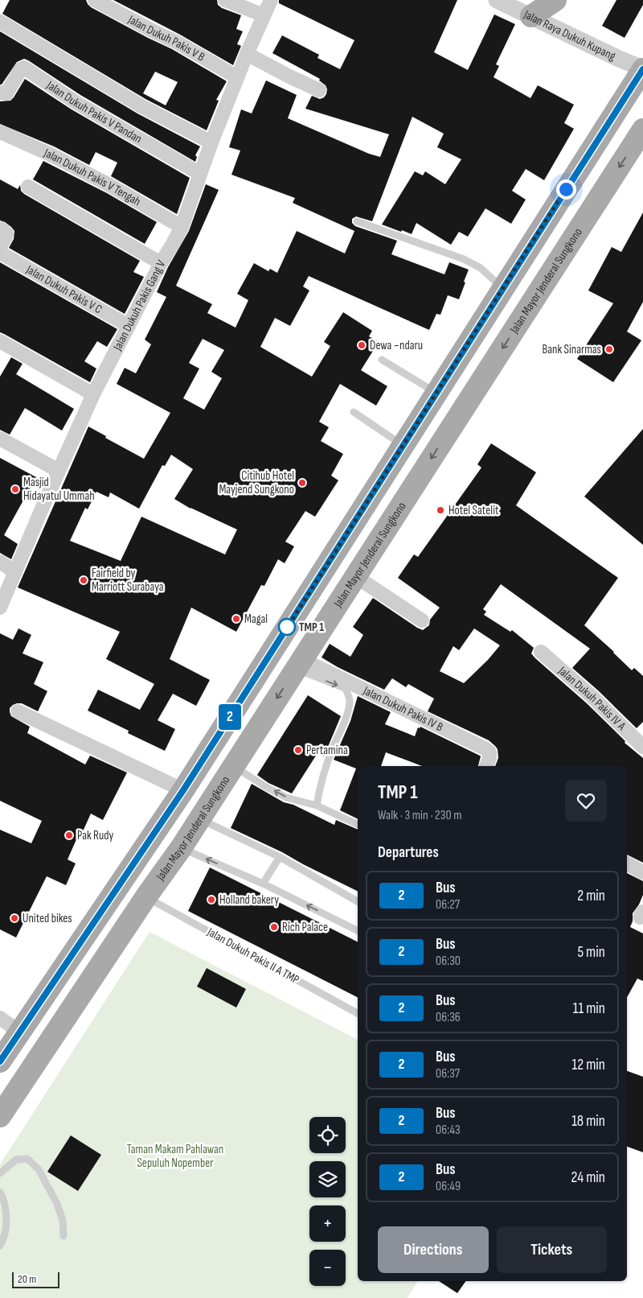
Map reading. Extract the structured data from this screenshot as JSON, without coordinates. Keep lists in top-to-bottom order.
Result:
{
  "streets": {
    "main road": ["Jalan Mayor Jenderal Sungkono"],
    "street": [
      "Jalan Raya Dukuh Kupang",
      "Jalan Dukuh Pakis V B",
      "Jalan Dukuh Pakis V Pandan",
      "Jalan Dukuh Pakis V Tengah",
      "Jalan Dukuh Pakis V C",
      "Jalan Dukuh Pakis Gang V",
      "Jalan Dukuh Pakis IV A",
      "Jalan Dukuh Pakis IV B"
    ],
    "lane": ["Jalan Dukuh Pakis II A TMP"]
  },
  "crossings": [
    ["Jalan Dukuh Pakis V B", "Jalan Dukuh Pakis Gang V"],
    ["Jalan Dukuh Pakis V Pandan", "Jalan Dukuh Pakis Gang V"],
    ["Jalan Dukuh Pakis V Tengah", "Jalan Dukuh Pakis Gang V"],
    ["Jalan Mayor Jenderal Sungkono", "Jalan Dukuh Pakis IV B"],
    ["Jalan Mayor Jenderal Sungkono", "Jalan Dukuh Pakis II A TMP"],
    ["Jalan Dukuh Pakis V C", "Jalan Dukuh Pakis Gang V"]
  ],
  "parks": ["Taman Makam Pahlawan Sepuluh Nopember"],
  "places": [
    "Dewa ~ndaru",
    "Bank Sinarmas",
    "Citihub Hotel Mayjend Sungkono",
    "Masjid Hidayatul Ummah",
    "Hotel Satelit",
    "Fairfield by Marriott Surabaya",
    "Magal",
    "TMP 1",
    "Pertamina",
    "Pak Rudy",
    "Holland bakery",
    "United bikes",
    "Rich Palace"
  ],
  "lines": ["bus line 2"],
  "scale_bar": "20 m",
  "page": {
    "on_map": "2",
    "heading": [
      ["TMP 1", "Walk · 3 min · 230 m"],
      "Departures"
    ],
    "list": [
      {
        "mark": "2",
        "name": "Bus",
        "note": "06:27",
        "value": "2 min"
      },
      {
        "mark": "2",
        "name": "Bus",
        "note": "06:30",
        "value": "5 min"
      },
      {
        "mark": "2",
        "name": "Bus",
        "note": "06:36",
        "value": "11 min"
      },
      {
        "mark": "2",
        "name": "Bus",
        "note": "06:37",
        "value": "12 min"
      },
      {
        "mark": "2",
        "name": "Bus",
        "note": "06:43",
        "value": "18 min"
      },
      {
        "mark": "2",
        "name": "Bus",
        "note": "06:49",
        "value": "24 min"
      }
    ],
    "map_buttons": ["+", "−"],
    "buttons": ["Directions", "Tickets"],
    "scale": "20 m"
  }
}
